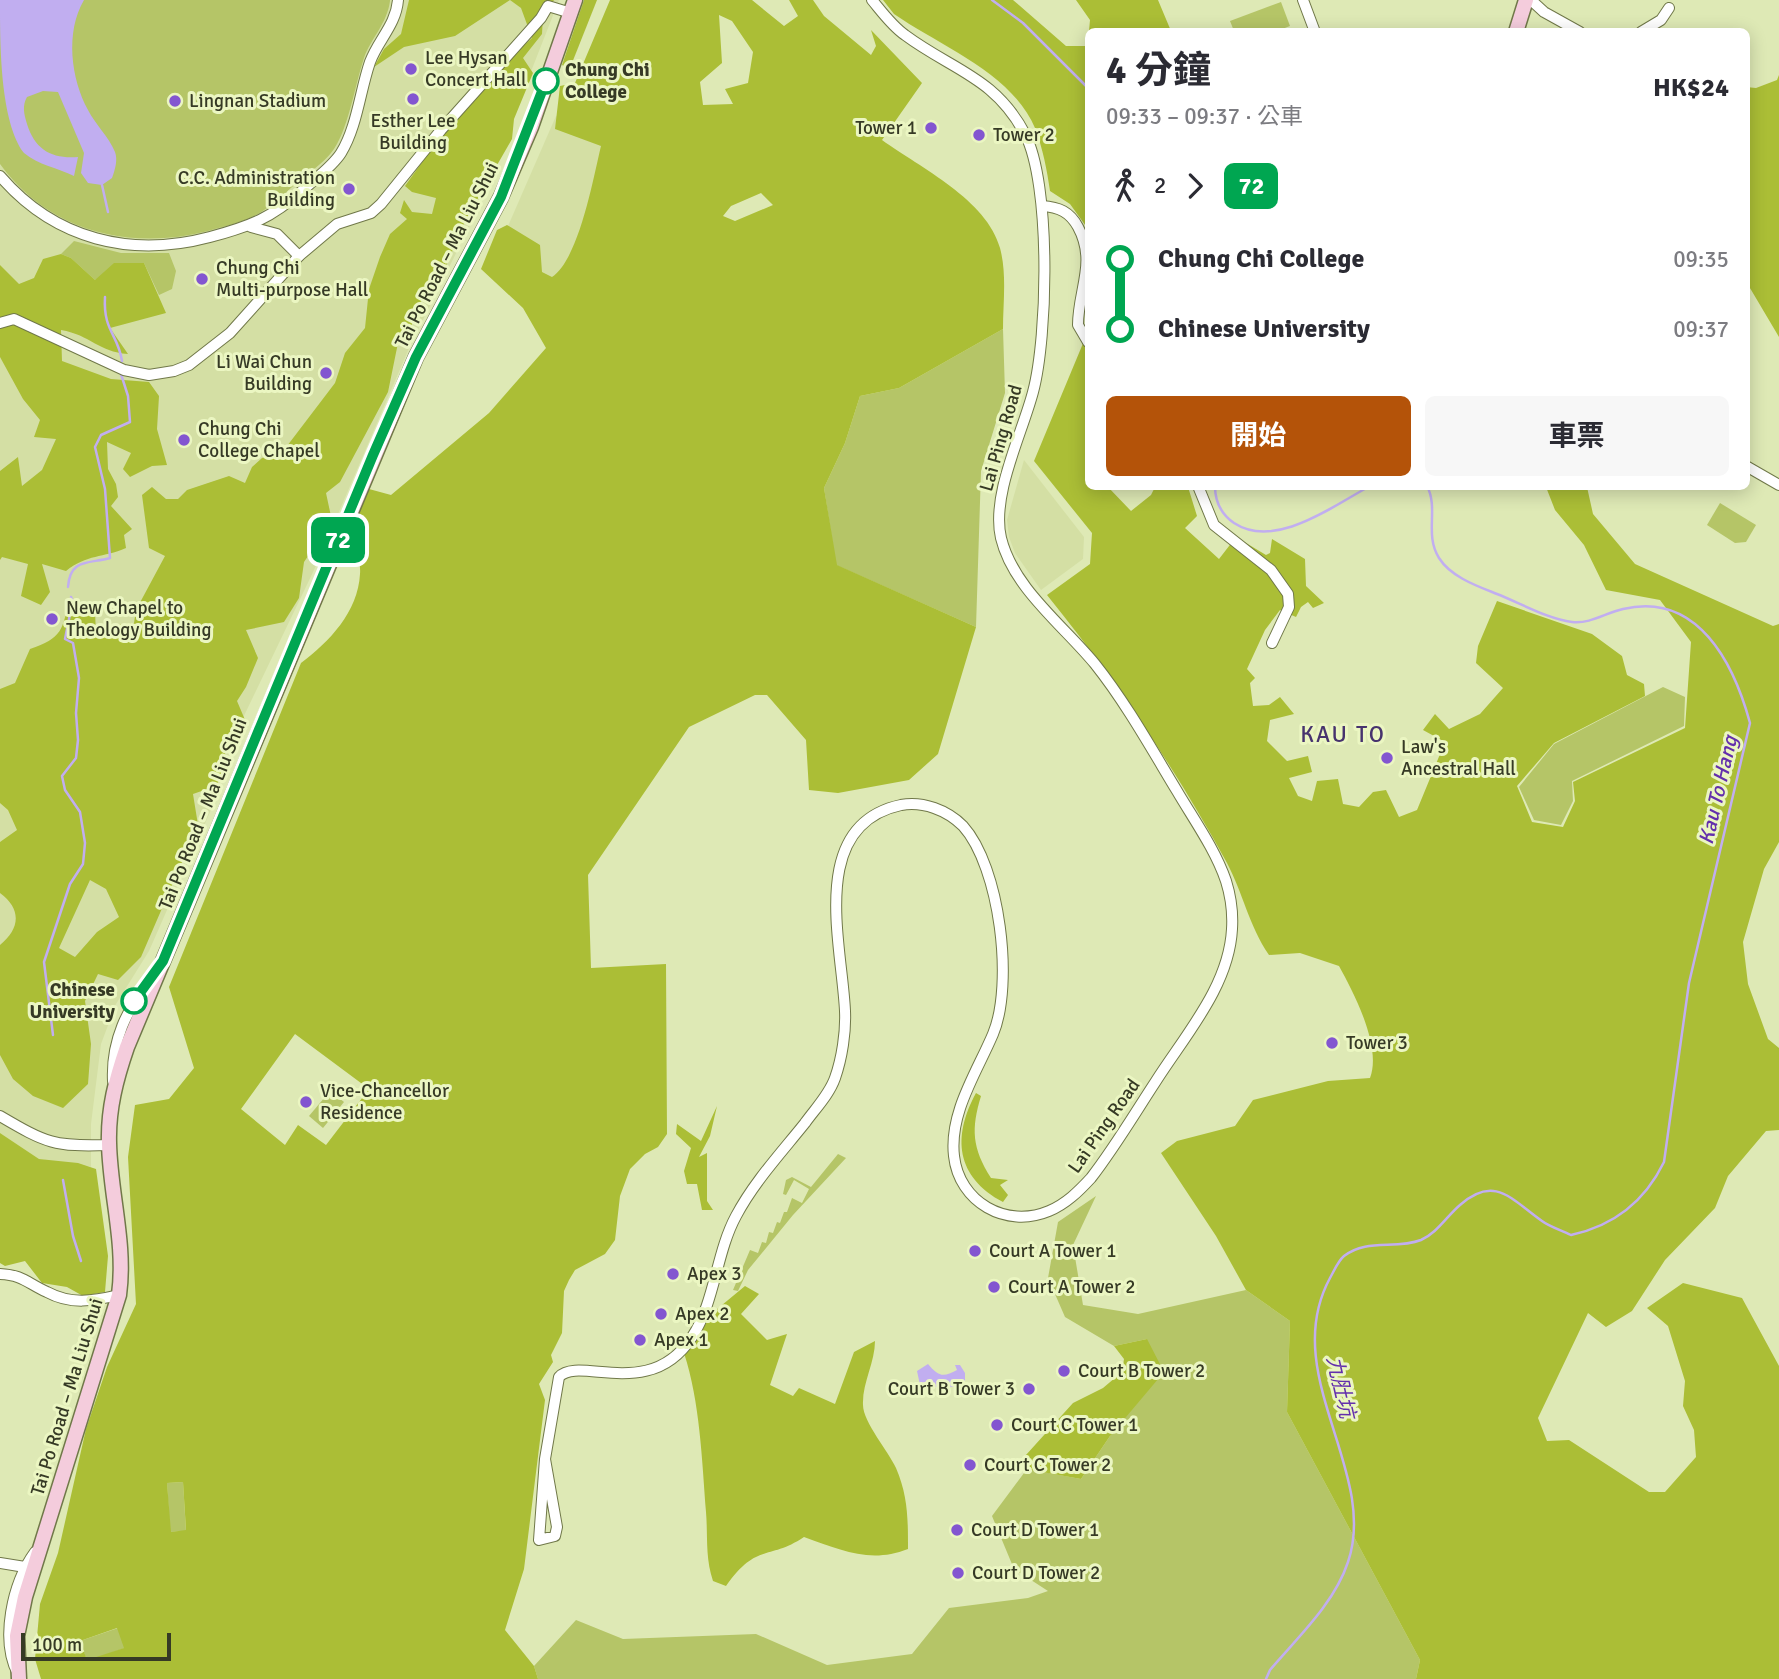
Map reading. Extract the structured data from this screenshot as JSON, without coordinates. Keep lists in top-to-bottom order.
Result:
{
  "streets": {
    "main road": ["Tai Po Road – Ma Liu Shui"],
    "street": ["Lai Ping Road"]
  },
  "districts": ["KAU TO"],
  "water": ["Kau To Hang", "九肚坑"],
  "places": [
    "Lee Hysan Concert Hall",
    "Chung Chi College",
    "Esther Lee Building",
    "Lingnan Stadium",
    "Tower 1",
    "Tower 2",
    "C.C. Administration Building",
    "Chung Chi Multi-purpose Hall",
    "Li Wai Chun Building",
    "Chung Chi College Chapel",
    "New Chapel to Theology Building",
    "Law's Ancestral Hall",
    "Chinese University",
    "Tower 3",
    "Vice-Chancellor Residence",
    "Court A Tower 1",
    "Apex 3",
    "Court A Tower 2",
    "Apex 2",
    "Apex 1",
    "Court B Tower 2",
    "Court B Tower 3",
    "Court C Tower 1",
    "Court C Tower 2",
    "Court D Tower 1",
    "Court D Tower 2"
  ],
  "lines": ["bus line 72"],
  "scale_bar": "100 m",
  "page": {
    "on_map": "72",
    "heading": ["4 分鐘", "09:33 – 09:37 · 公車", "HK$24"],
    "legs": ["2", "72"],
    "list": [
      {
        "name": "Chung Chi College",
        "value": "09:35"
      },
      {
        "name": "Chinese University",
        "value": "09:37"
      }
    ],
    "buttons": ["開始", "車票"],
    "scale": "100 m"
  }
}
